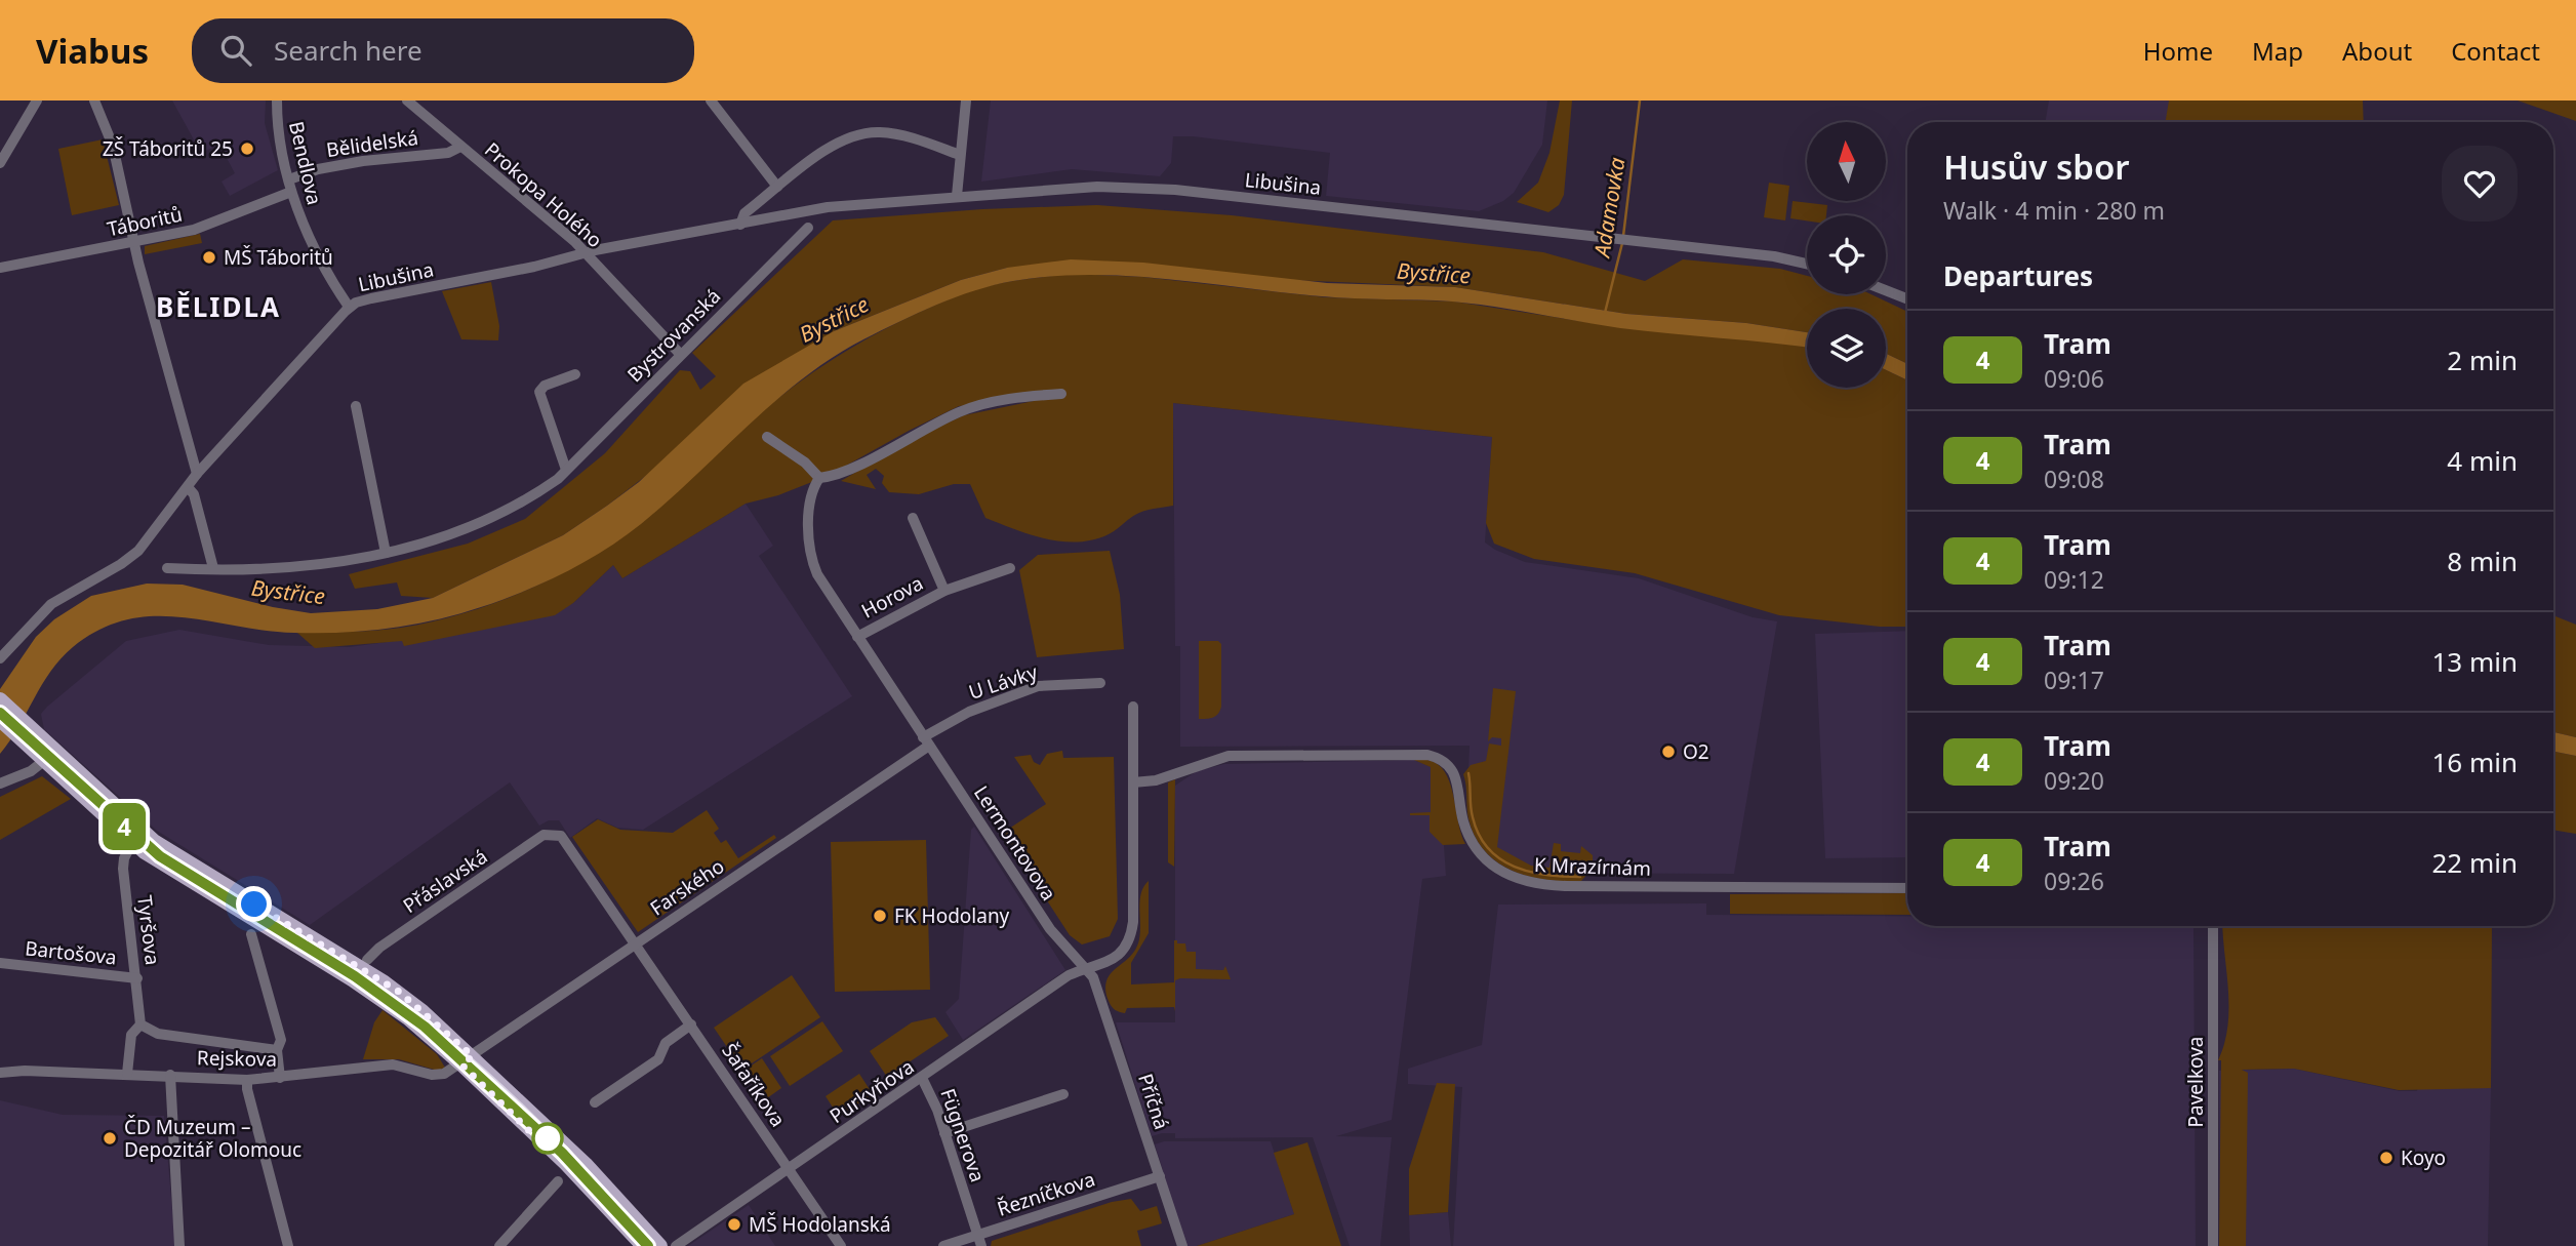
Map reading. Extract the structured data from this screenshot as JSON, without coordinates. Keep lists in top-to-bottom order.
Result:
{
  "streets": {
    "street": [
      "Bělidelská",
      "Bendlova",
      "Libušina",
      "Prokopa Holého",
      "Táboritů",
      "Bystrovanská",
      "Horova",
      "U Lávky",
      "Lermontovova",
      "K Mrazírnám",
      "Přáslavská",
      "Farského",
      "Tyršova",
      "Bartošova",
      "Rejskova",
      "Pavelkova",
      "Šafaříkova",
      "Purkyňova",
      "Příčná",
      "Fügnerova",
      "Řezníčkova"
    ]
  },
  "crossings": [
    ["Bělidelská", "Bendlova"],
    ["Bělidelská", "Prokopa Holého"],
    ["Bendlova", "Libušina"],
    ["Bendlova", "Táboritů"],
    ["Libušina", "Prokopa Holého"],
    ["Prokopa Holého", "Bystrovanská"],
    ["Horova", "Lermontovova"],
    ["U Lávky", "Lermontovova"],
    ["U Lávky", "Farského"],
    ["Lermontovova", "Farského"],
    ["Lermontovova", "Purkyňova"],
    ["Lermontovova", "Příčná"],
    ["Přáslavská", "Šafaříkova"],
    ["Farského", "Rejskova"],
    ["Farského", "Šafaříkova"],
    ["Tyršova", "Bartošova"],
    ["Tyršova", "Rejskova"],
    ["Šafaříkova", "Purkyňova"],
    ["Purkyňova", "Příčná"],
    ["Purkyňova", "Fügnerova"],
    ["Příčná", "Řezníčkova"],
    ["Fügnerova", "Řezníčkova"]
  ],
  "districts": ["BĚLIDLA"],
  "water": ["Adamovka", "Bystřice"],
  "places": [
    "ZŠ Táboritů 25",
    "MŠ Táboritů",
    "O2",
    "FK Hodolany",
    "ČD Muzeum – Depozitář Olomouc",
    "Koyo",
    "MŠ Hodolanská"
  ],
  "lines": ["tram line 4"],
  "north": "top",
  "page": {
    "header": "Viabus",
    "search": "Search here",
    "nav": [
      "Home",
      "Map",
      "About",
      "Contact"
    ],
    "on_map": "4",
    "heading": [
      ["Husův sbor", "Walk · 4 min · 280 m"],
      "Departures"
    ],
    "list": [
      {
        "mark": "4",
        "name": "Tram",
        "note": "09:06",
        "value": "2 min"
      },
      {
        "mark": "4",
        "name": "Tram",
        "note": "09:08",
        "value": "4 min"
      },
      {
        "mark": "4",
        "name": "Tram",
        "note": "09:12",
        "value": "8 min"
      },
      {
        "mark": "4",
        "name": "Tram",
        "note": "09:17",
        "value": "13 min"
      },
      {
        "mark": "4",
        "name": "Tram",
        "note": "09:20",
        "value": "16 min"
      },
      {
        "mark": "4",
        "name": "Tram",
        "note": "09:26",
        "value": "22 min"
      }
    ]
  }
}
